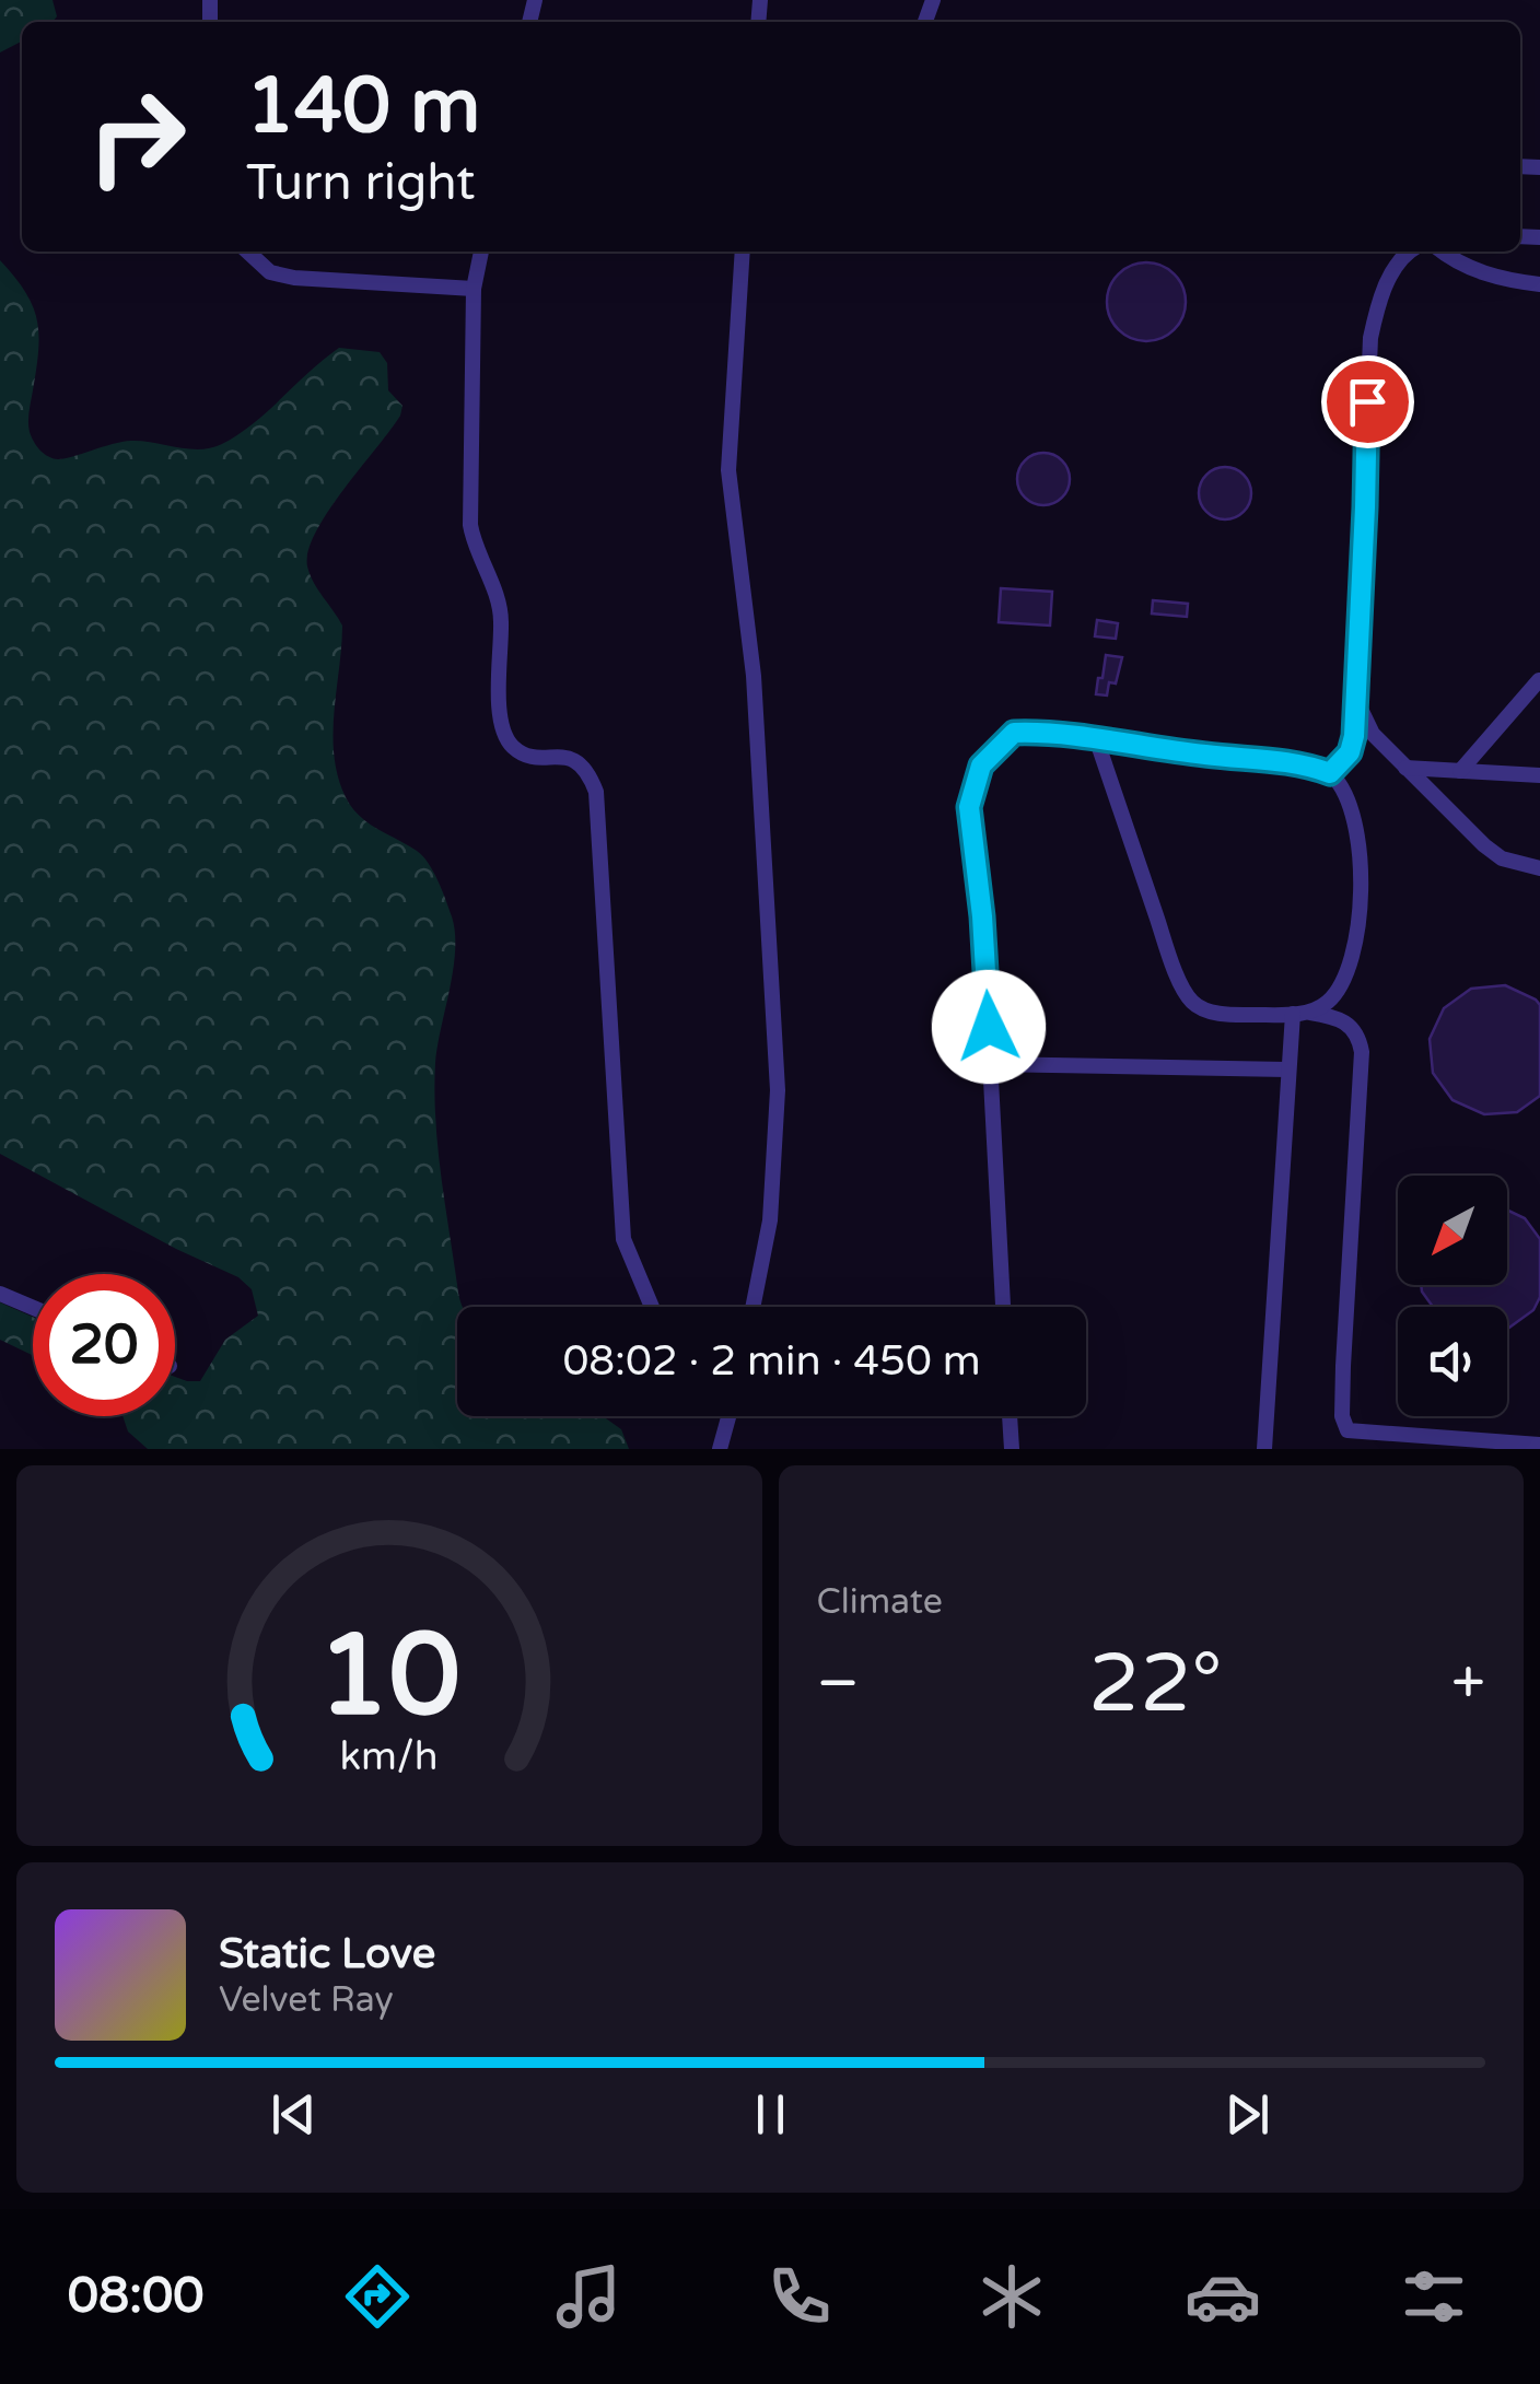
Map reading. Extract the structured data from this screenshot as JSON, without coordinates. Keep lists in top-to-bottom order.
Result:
{
  "north": "bottom left",
  "page": {
    "turn": ["140 m", "Turn right"],
    "limit": "20",
    "trip": "08:02 · 2 min · 450 m",
    "tile": "Climate",
    "heat": ["−", "22°", "+"],
    "song": ["Static Love", "Velvet Ray"],
    "tabs": "08:00",
    "gauge": ["10", "km/h"]
  }
}
